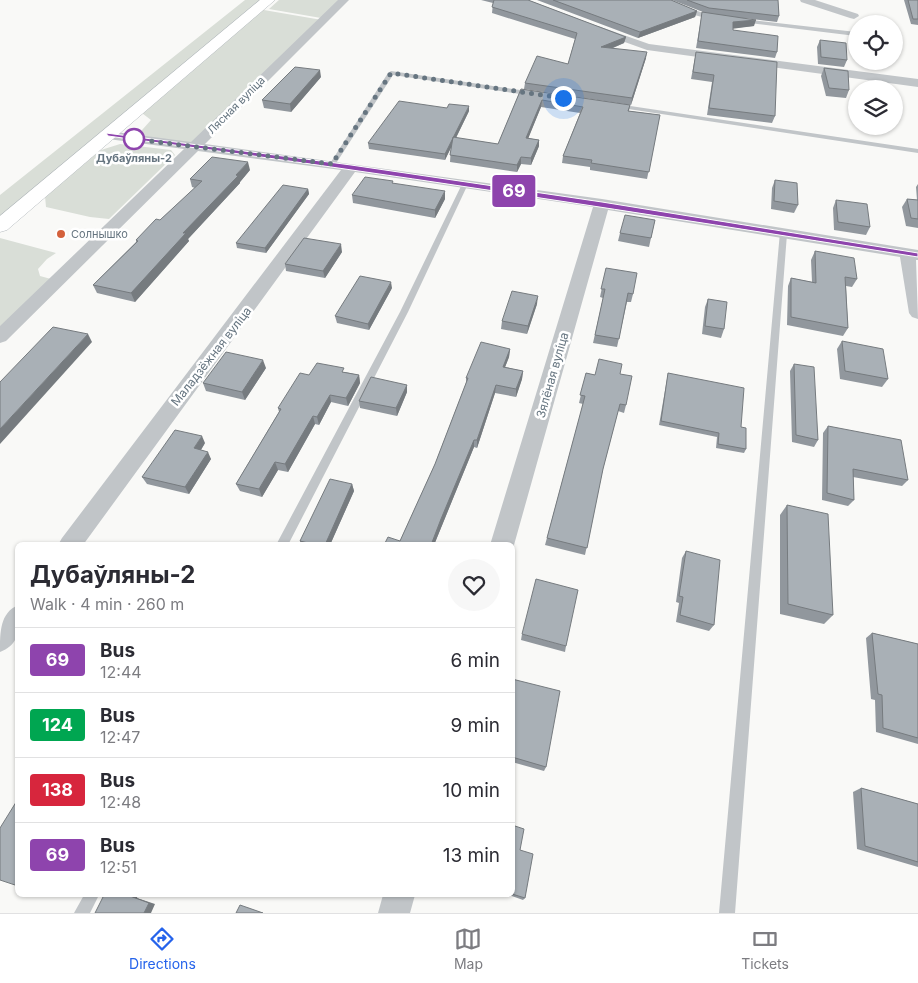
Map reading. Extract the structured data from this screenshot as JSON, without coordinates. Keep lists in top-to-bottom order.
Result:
{
  "streets": {
    "street": ["Лясная вуліца", "Маладзёжная вуліца", "Зялёная вуліца"]
  },
  "places": ["Дубаўляны-2", "Солнышко"],
  "lines": ["bus line 69"],
  "page": {
    "on_map": "69",
    "heading": ["Дубаўляны-2", "Walk · 4 min · 260 m"],
    "list": [
      {
        "mark": "69",
        "name": "Bus",
        "note": "12:44",
        "value": "6 min"
      },
      {
        "mark": "124",
        "name": "Bus",
        "note": "12:47",
        "value": "9 min"
      },
      {
        "mark": "138",
        "name": "Bus",
        "note": "12:48",
        "value": "10 min"
      },
      {
        "mark": "69",
        "name": "Bus",
        "note": "12:51",
        "value": "13 min"
      }
    ],
    "tabs": ["Directions", "Map", "Tickets"]
  }
}
